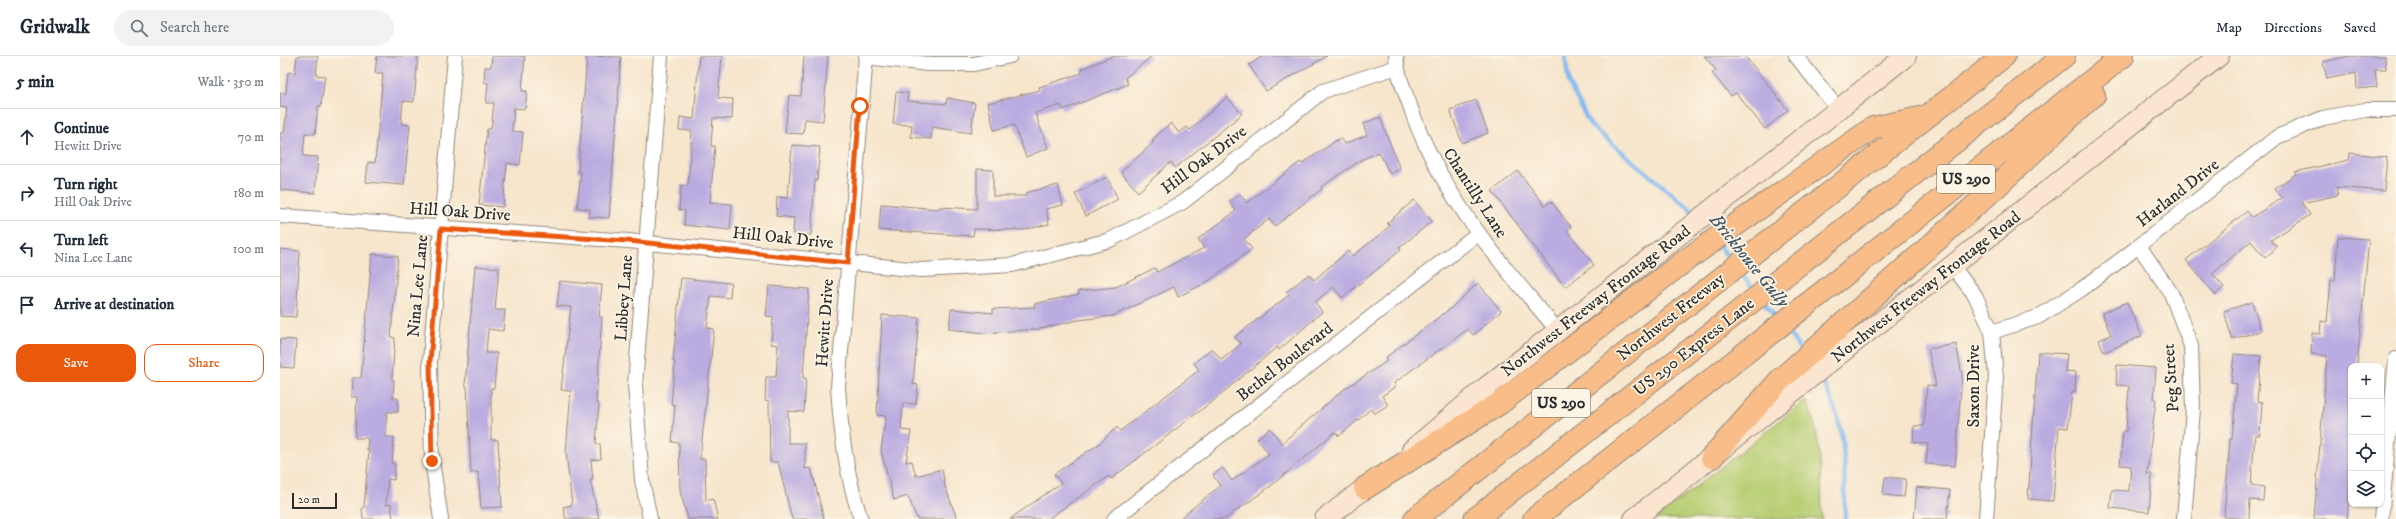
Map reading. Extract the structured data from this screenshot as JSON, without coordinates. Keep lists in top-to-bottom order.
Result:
{
  "streets": {
    "highway": ["US 290", "Northwest Freeway", "US 290 Express Lane"],
    "main road": ["Northwest Freeway Frontage Road"],
    "street": [
      "Hill Oak Drive",
      "Chantilly Lane",
      "Harland Drive",
      "Nina Lee Lane",
      "Libbey Lane",
      "Hewitt Drive",
      "Bethel Boulevard",
      "Peg Street",
      "Saxon Drive"
    ]
  },
  "crossings": [
    ["Hill Oak Drive", "Chantilly Lane"],
    ["Hill Oak Drive", "Nina Lee Lane"],
    ["Hill Oak Drive", "Libbey Lane"],
    ["Hill Oak Drive", "Hewitt Drive"],
    ["Chantilly Lane", "Northwest Freeway Frontage Road"],
    ["Chantilly Lane", "Bethel Boulevard"],
    ["Harland Drive", "Peg Street"],
    ["Harland Drive", "Saxon Drive"],
    ["Northwest Freeway Frontage Road", "Saxon Drive"]
  ],
  "water": ["Brickhouse Gully"],
  "scale_bar": "20 m",
  "page": {
    "header": "Gridwalk",
    "search": "Search here",
    "nav": ["Map", "Directions", "Saved"],
    "heading": ["5 min", "Walk · 350 m"],
    "list": [
      ["Continue", "Hewitt Drive", "70 m"],
      ["Turn right", "Hill Oak Drive", "180 m"],
      ["Turn left", "Nina Lee Lane", "100 m"],
      "Arrive at destination"
    ],
    "buttons": ["Save", "Share"],
    "map_buttons": ["+", "−"],
    "scale": "20 m"
  }
}
